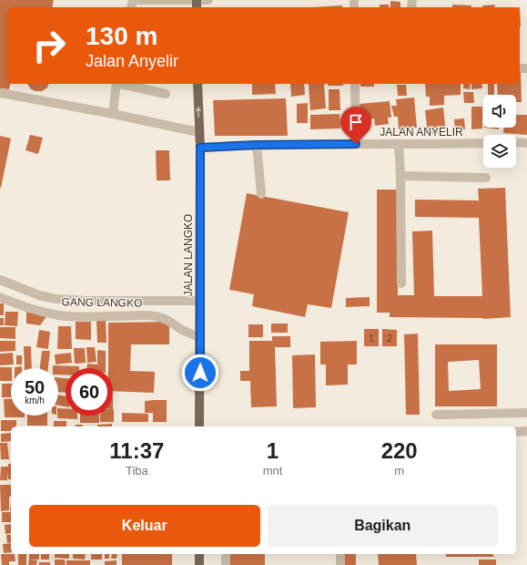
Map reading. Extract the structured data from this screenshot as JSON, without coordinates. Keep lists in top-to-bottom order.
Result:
{
  "streets": {
    "main road": ["JALAN LANGKO"],
    "street": ["JALAN ANYELIR", "GANG LANGKO"]
  },
  "crossings": [
    ["JALAN ANYELIR", "JALAN LANGKO"],
    ["JALAN LANGKO", "GANG LANGKO"]
  ],
  "house_numbers": ["1", "2"],
  "page": {
    "turn": ["130 m", "Jalan Anyelir"],
    "speed": "50 km/h",
    "limit": "60",
    "eta": [
      "11:37",
      "Tiba",
      "1",
      "mnt",
      "220",
      "m"
    ],
    "buttons": ["Keluar", "Bagikan"]
  }
}
